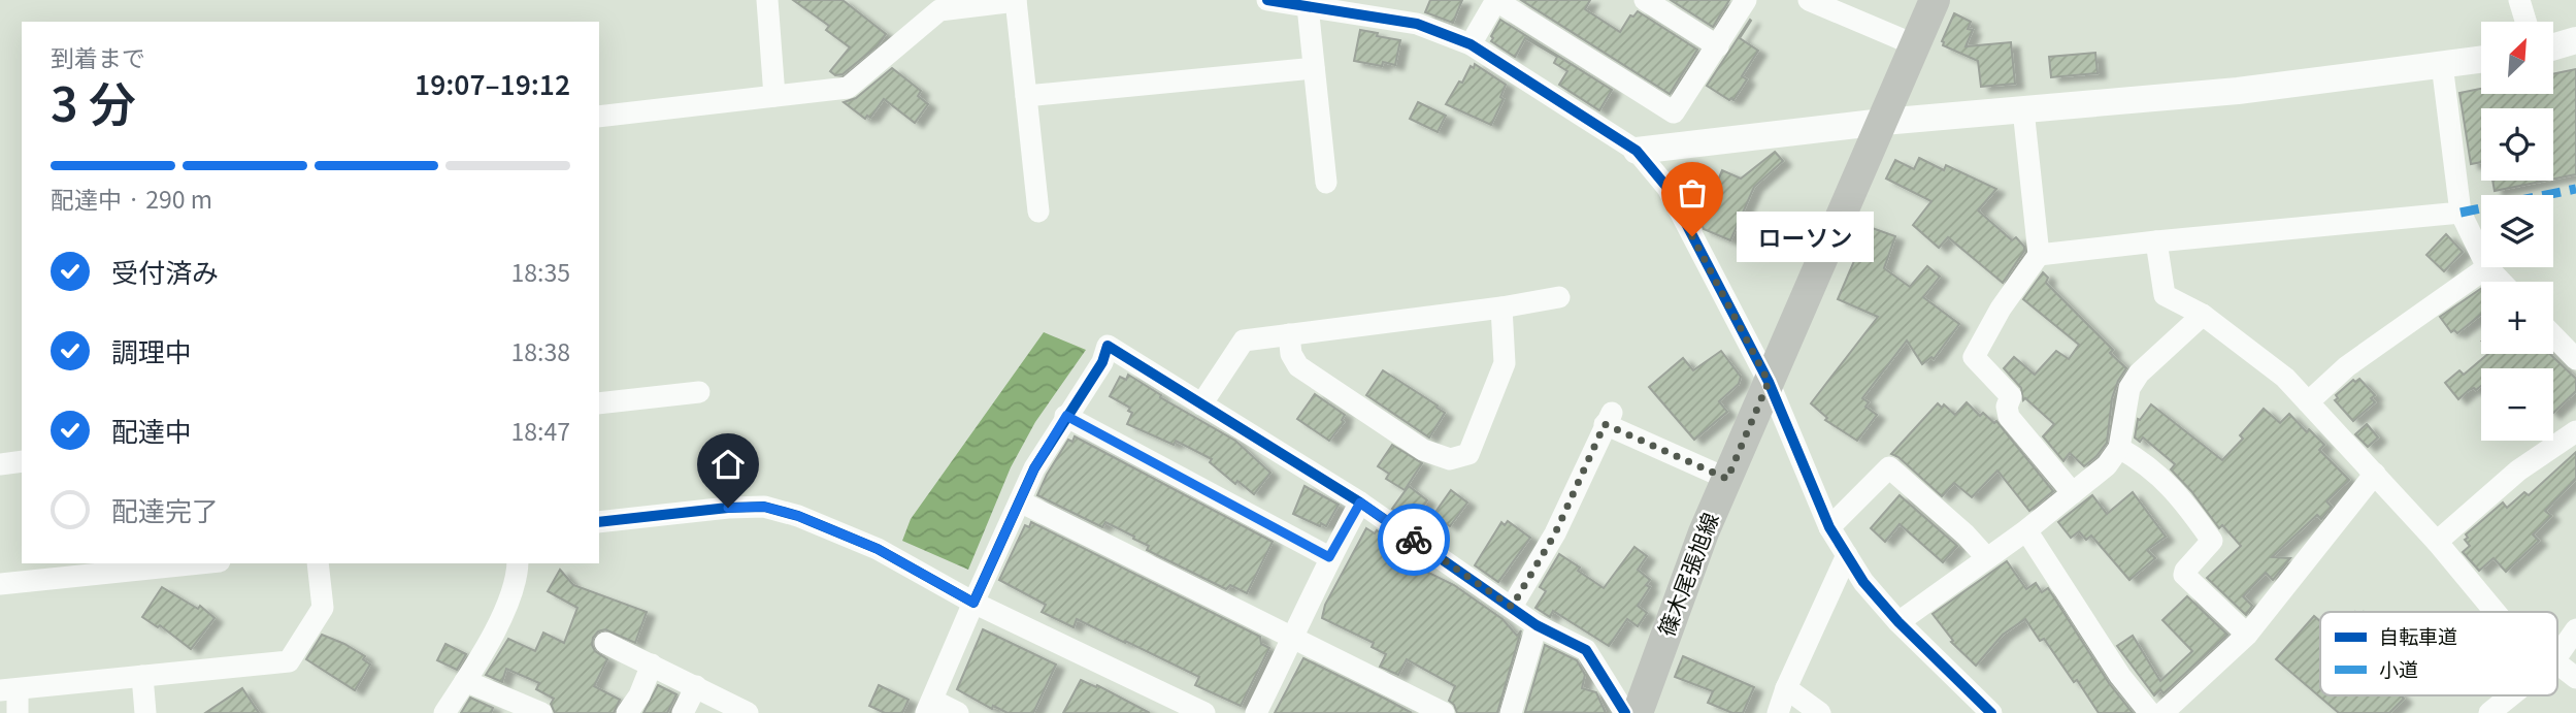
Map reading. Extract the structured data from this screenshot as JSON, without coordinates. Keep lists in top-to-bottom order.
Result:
{
  "streets": {
    "main road": ["篠木尾張旭線"]
  },
  "places": ["ローソン"],
  "legend": ["自転車道", "小道"],
  "north": "top right",
  "page": {
    "map_buttons": ["+", "−"],
    "heading": ["3 分", "到着まで", "19:07–19:12"],
    "bar": "配達中 · 290 m",
    "bubble": "ローソン",
    "list": [
      ["受付済み", "18:35"],
      ["調理中", "18:38"],
      ["配達中", "18:47"],
      "配達完了"
    ]
  }
}
